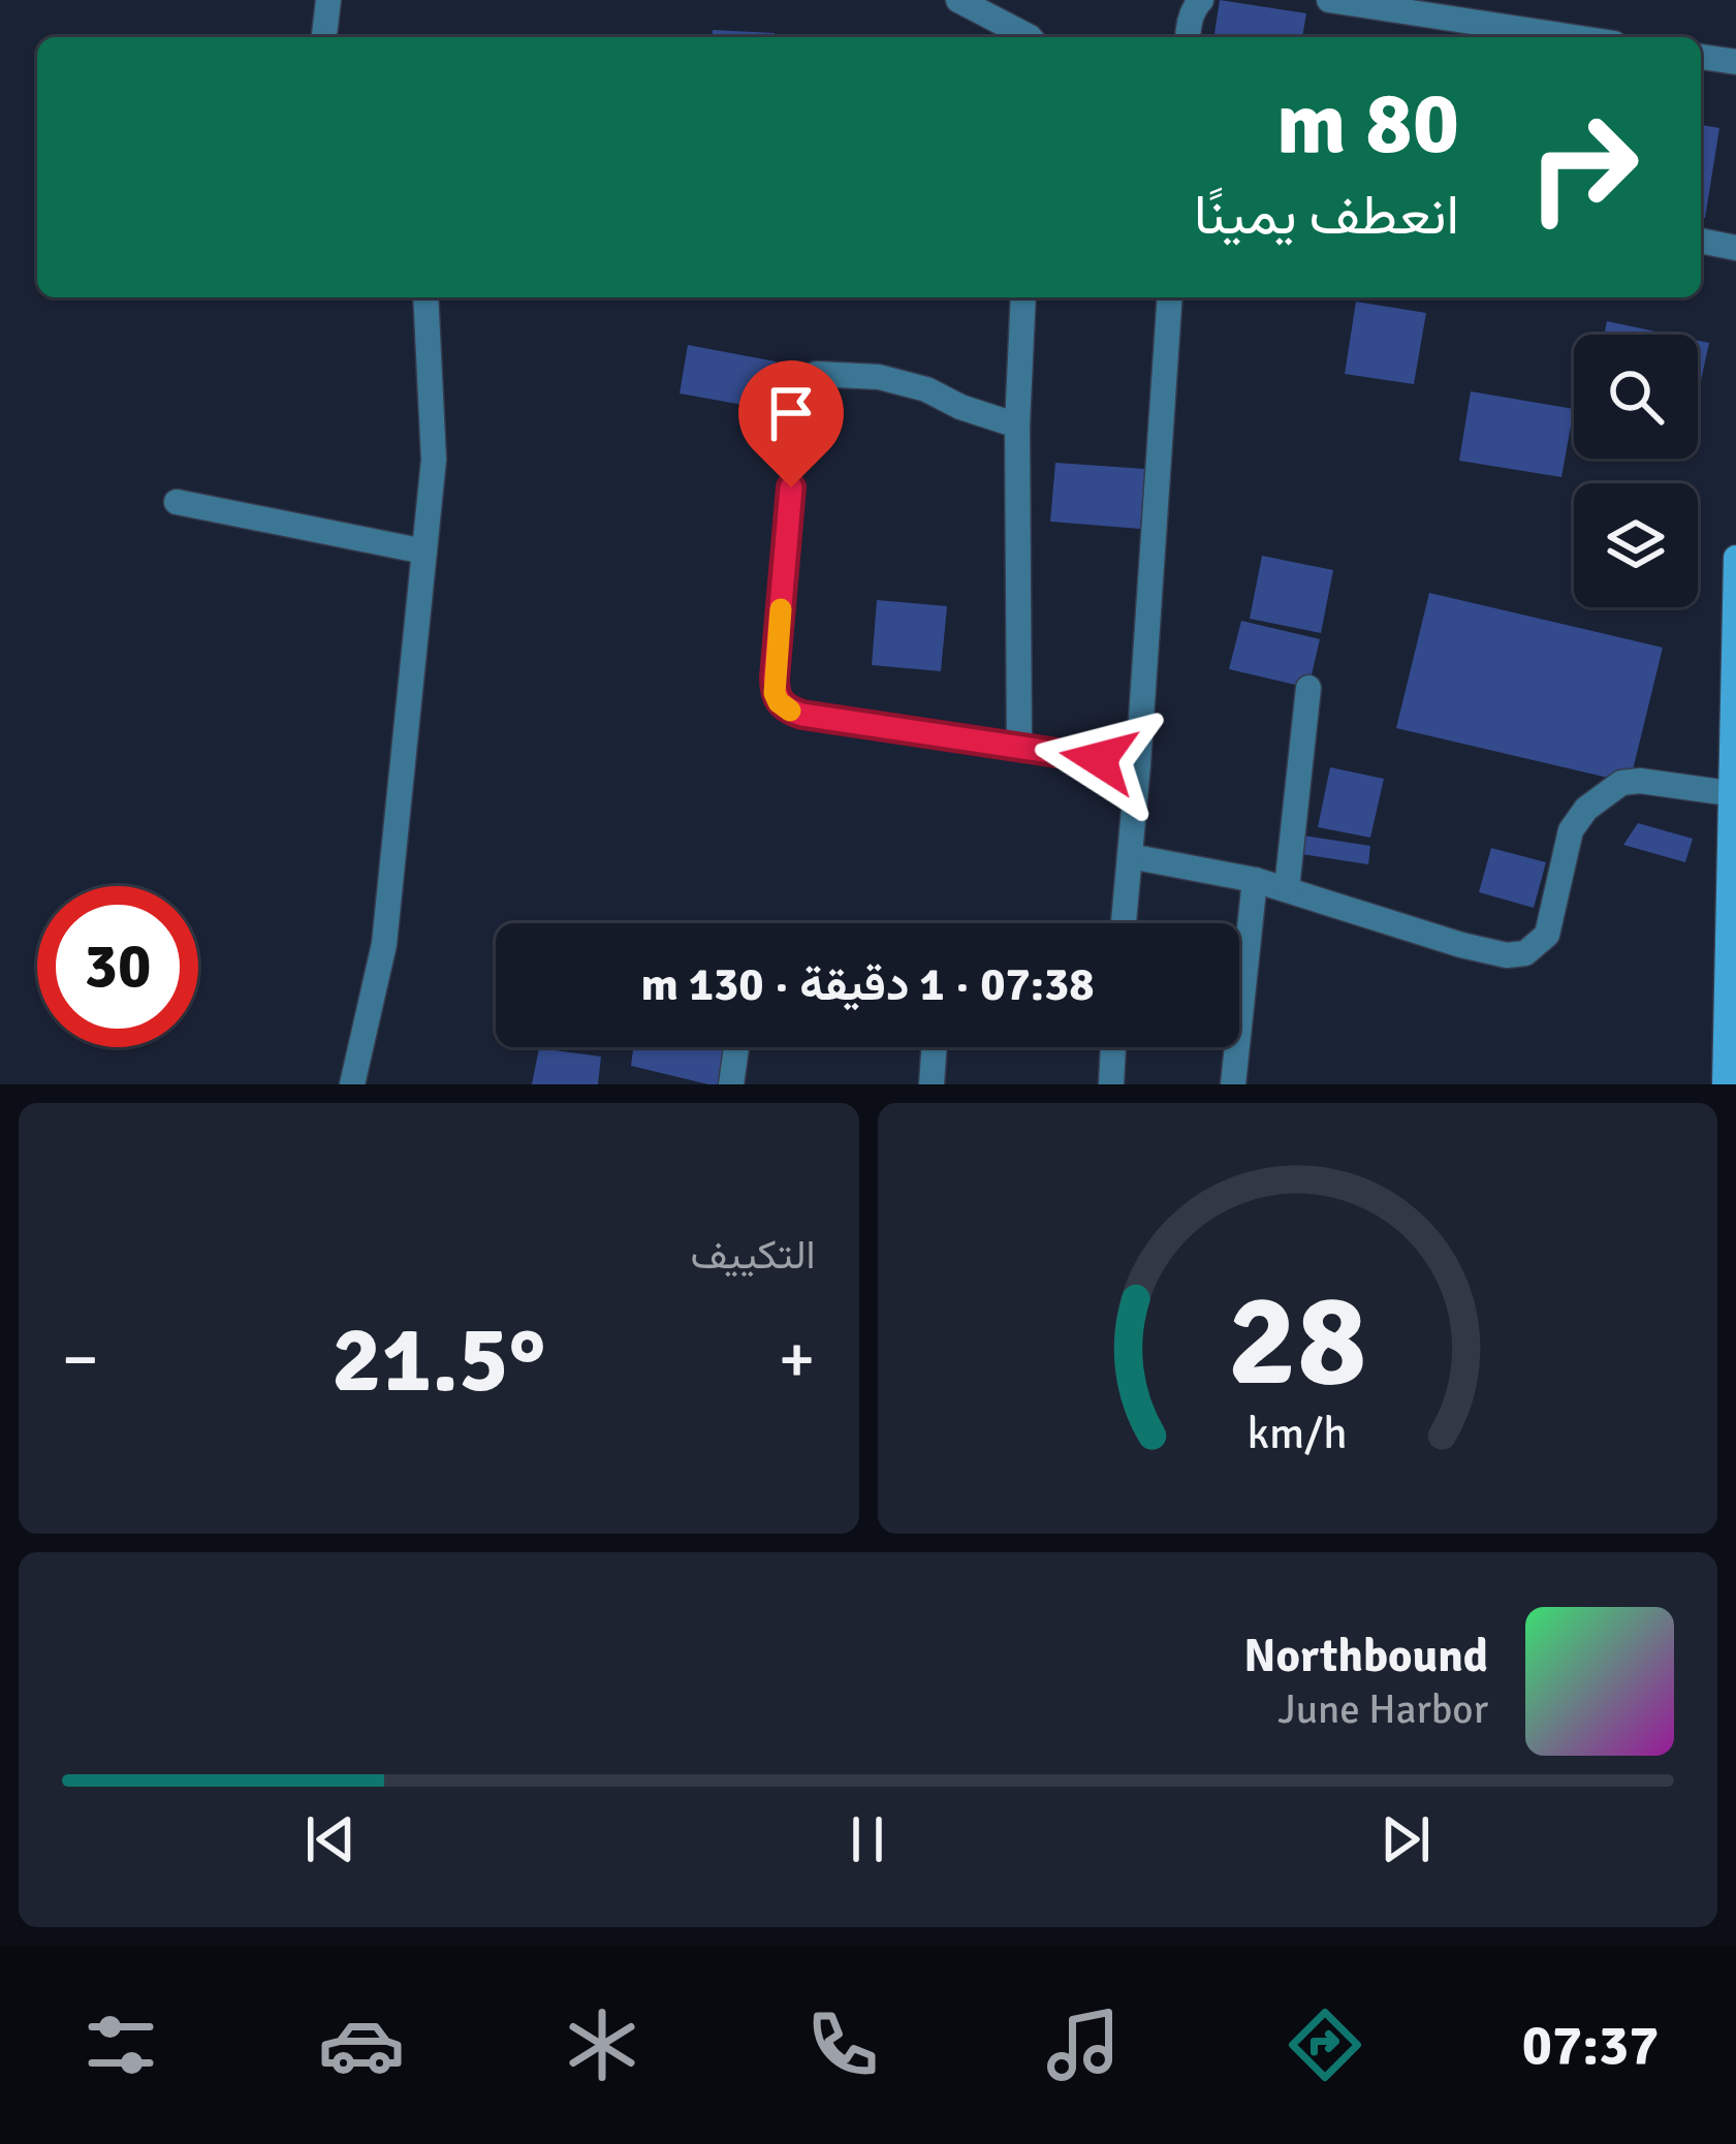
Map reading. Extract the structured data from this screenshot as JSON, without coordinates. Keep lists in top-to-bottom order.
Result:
{
  "page": {
    "turn": ["80 m", "انعطف يمينًا"],
    "limit": "30",
    "trip": "07:38 · 1 دقيقة · 130 m",
    "tile": "التكييف",
    "heat": ["−", "21.5°", "+"],
    "song": ["Northbound", "June Harbor"],
    "tabs": "07:37",
    "gauge": ["28", "km/h"]
  }
}
